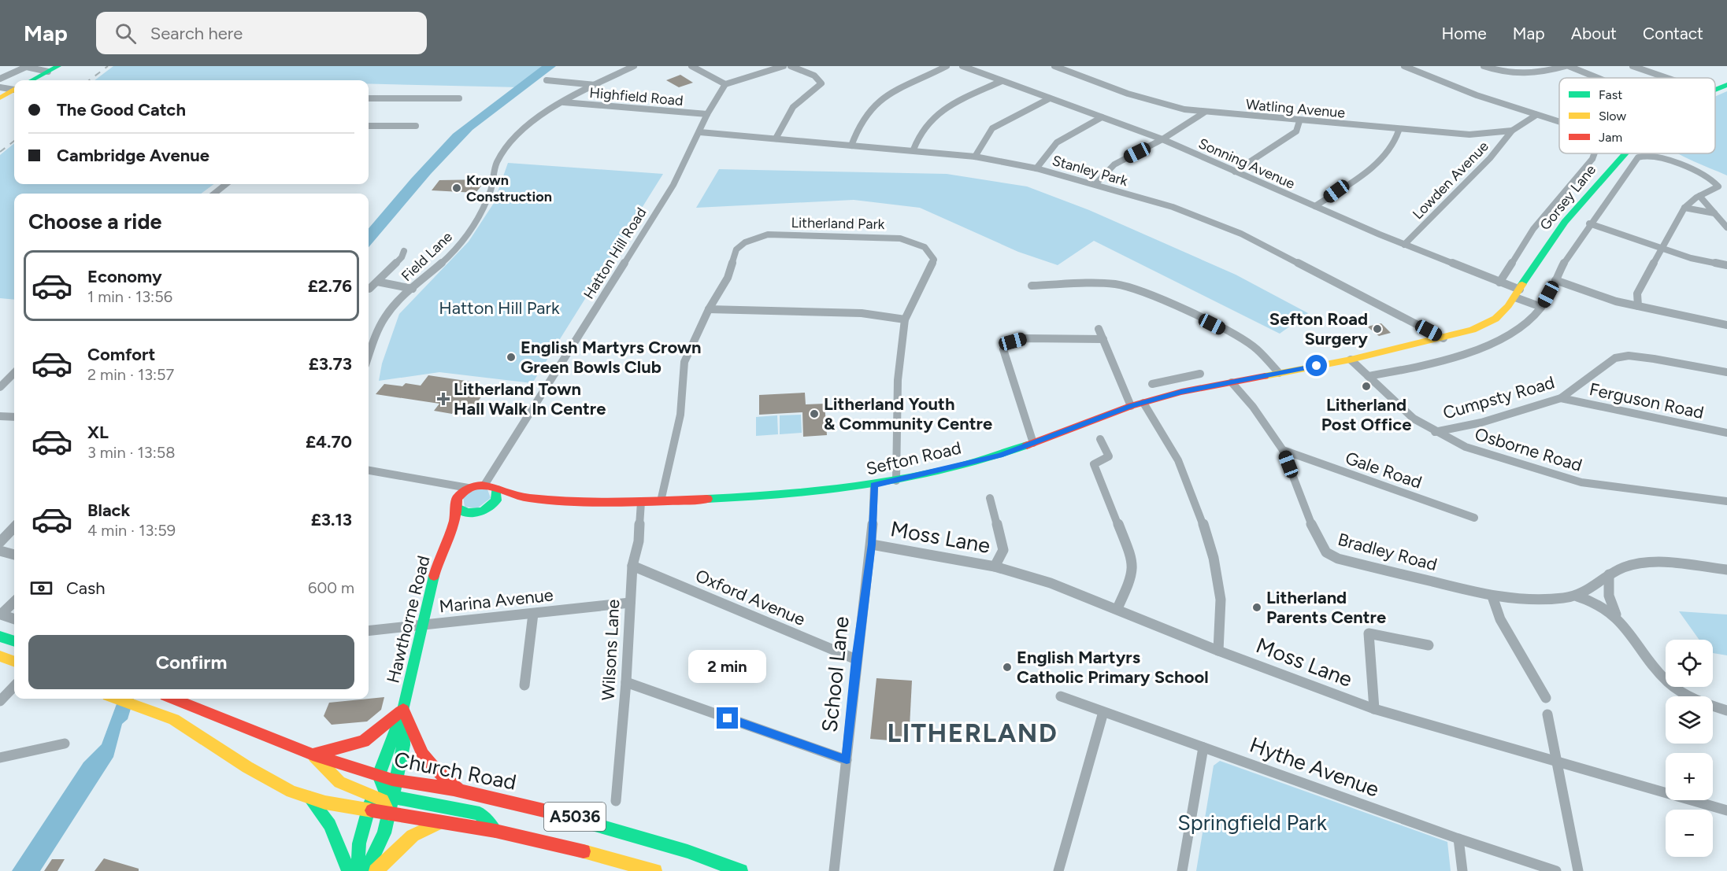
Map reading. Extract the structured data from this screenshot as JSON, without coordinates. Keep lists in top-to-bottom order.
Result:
{
  "streets": {
    "main road": [
      "Gorsey Lane",
      "Sefton Road",
      "Hawthorne Road",
      "Church Road",
      "A5036"
    ],
    "street": [
      "Highfield Road",
      "Watling Avenue",
      "Sonning Avenue",
      "Stanley Park",
      "Lowden Avenue",
      "Litherland Park",
      "Hatton Hill Road",
      "Field Lane",
      "Cumpsty Road",
      "Ferguson Road",
      "Osborne Road",
      "Gale Road",
      "Moss Lane",
      "Bradley Road",
      "Oxford Avenue",
      "Marina Avenue",
      "Wilsons Lane",
      "School Lane",
      "Hythe Avenue"
    ]
  },
  "crossings": [
    ["Highfield Road", "Hatton Hill Road"],
    ["Highfield Road", "Field Lane"],
    ["Watling Avenue", "Lowden Avenue"],
    ["Sonning Avenue", "Lowden Avenue"],
    ["Sonning Avenue", "Gorsey Lane"],
    ["Stanley Park", "Gorsey Lane"],
    ["Stanley Park", "Hatton Hill Road"],
    ["Gorsey Lane", "Osborne Road"],
    ["Gorsey Lane", "Sefton Road"],
    ["Litherland Park", "Sefton Road"],
    ["Hatton Hill Road", "Hawthorne Road"],
    ["Cumpsty Road", "Ferguson Road"],
    ["Cumpsty Road", "Osborne Road"],
    ["Sefton Road", "Bradley Road"],
    ["Sefton Road", "Wilsons Lane"],
    ["Sefton Road", "School Lane"],
    ["Gale Road", "Bradley Road"],
    ["Moss Lane", "School Lane"],
    ["Oxford Avenue", "Wilsons Lane"],
    ["Oxford Avenue", "School Lane"],
    ["Marina Avenue", "Hawthorne Road"],
    ["Marina Avenue", "Wilsons Lane"],
    ["Hawthorne Road", "Church Road"],
    ["Hawthorne Road", "A5036"]
  ],
  "districts": ["LITHERLAND"],
  "parks": ["Hatton Hill Park", "Springfield Park"],
  "places": {
    "other": [
      "Krown Construction",
      "Sefton Road Surgery",
      "English Martyrs Crown Green Bowls Club",
      "Litherland Post Office",
      "Litherland Youth & Community Centre",
      "Litherland Parents Centre",
      "English Martyrs Catholic Primary School"
    ],
    "health": ["Litherland Town Hall Walk In Centre"]
  },
  "legend": ["Fast", "Slow", "Jam"],
  "page": {
    "header": "Map",
    "search": "Search here",
    "nav": [
      "Home",
      "Map",
      "About",
      "Contact"
    ],
    "banner": ["The Good Catch", "Cambridge Avenue"],
    "heading": "Choose a ride",
    "list": [
      {
        "name": "Economy",
        "note": "1 min · 13:56",
        "value": "£2.76"
      },
      {
        "name": "Comfort",
        "note": "2 min · 13:57",
        "value": "£3.73"
      },
      {
        "name": "XL",
        "note": "3 min · 13:58",
        "value": "£4.70"
      },
      {
        "name": "Black",
        "note": "4 min · 13:59",
        "value": "£3.13"
      }
    ],
    "pay": ["Cash", "600 m"],
    "buttons": "Confirm",
    "map_buttons": ["+", "−"],
    "bubble": "2 min"
  }
}
